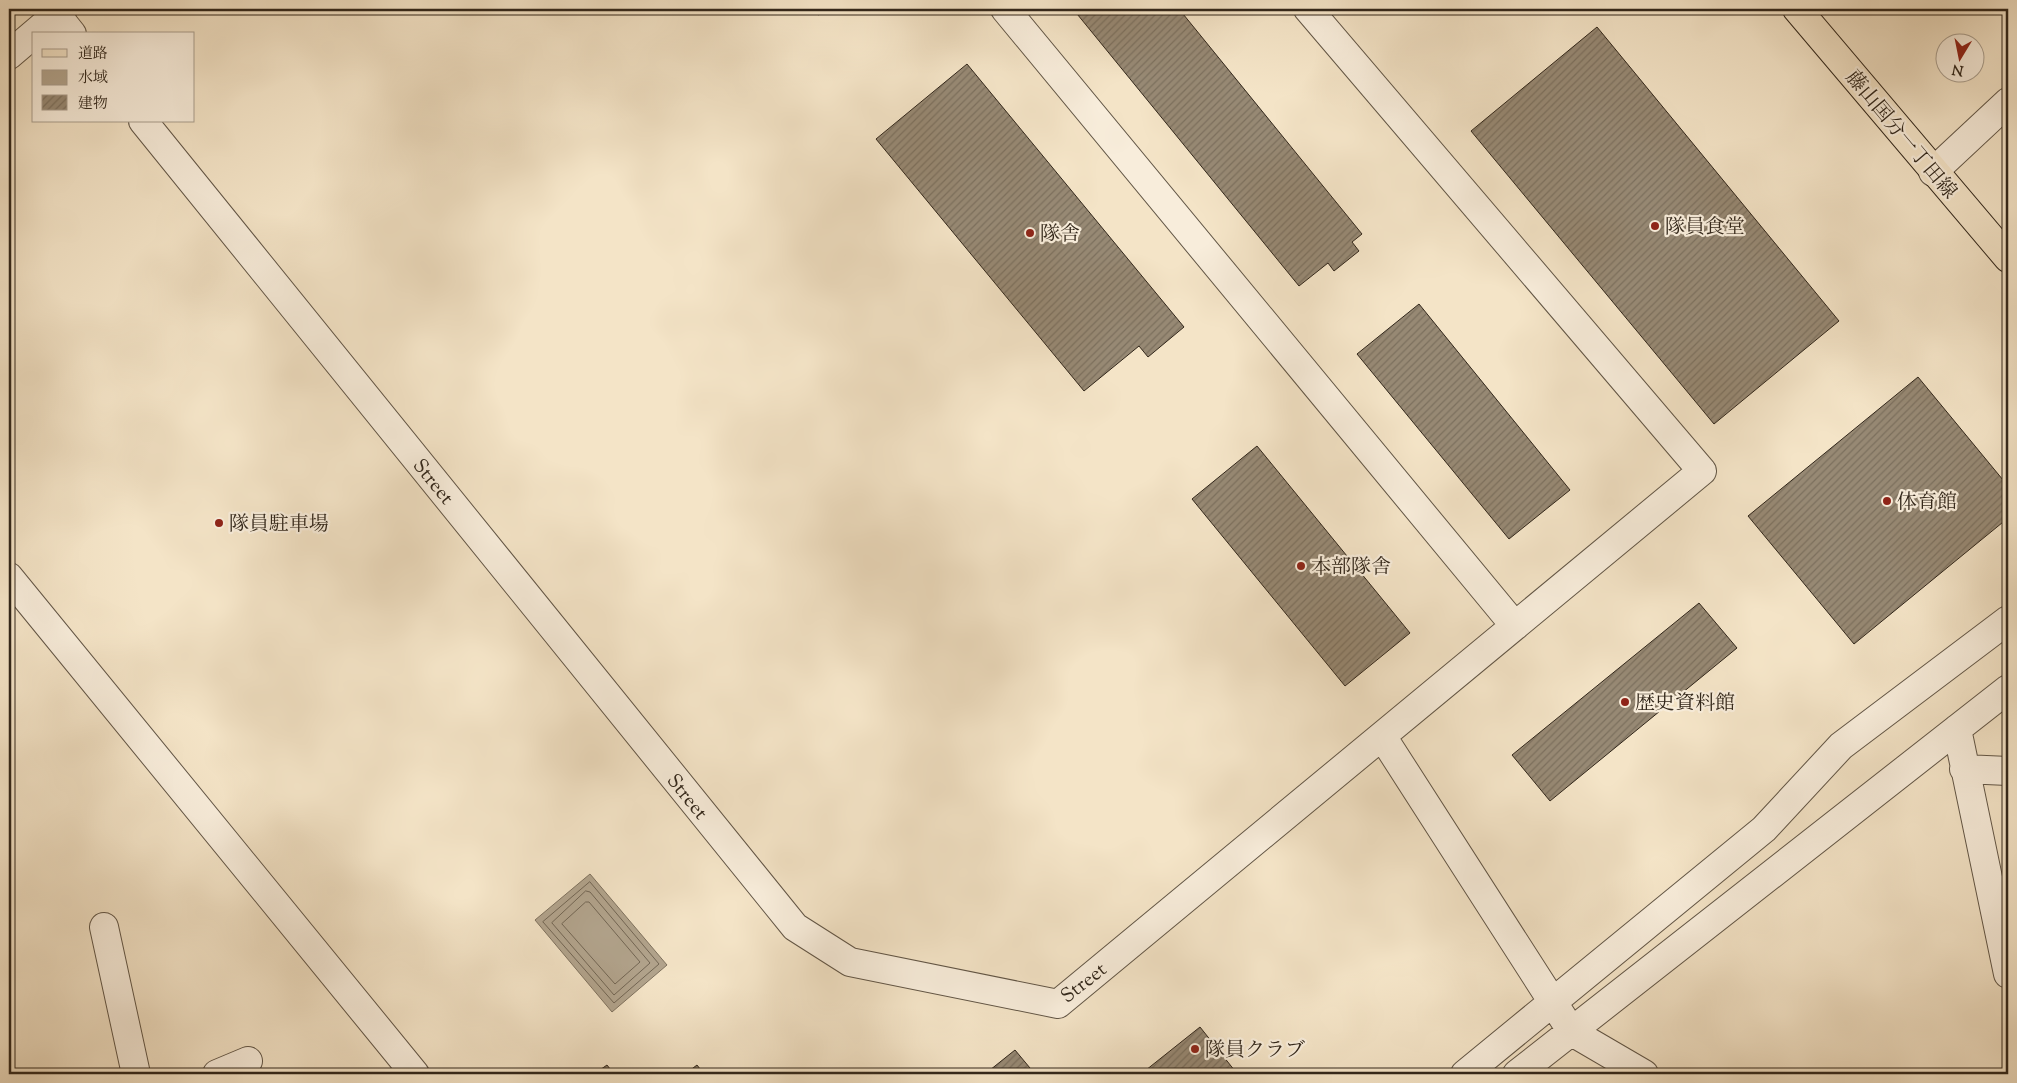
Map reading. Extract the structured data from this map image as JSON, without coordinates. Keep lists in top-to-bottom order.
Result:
{
  "streets": {
    "main road": ["藤山国分一丁田線"],
    "street": ["Street"]
  },
  "places": [
    "隊員食堂",
    "隊舎",
    "体育館",
    "隊員駐車場",
    "本部隊舎",
    "歴史資料館",
    "隊員クラブ"
  ],
  "legend": ["道路", "水域", "建物"],
  "north": "bottom"
}
